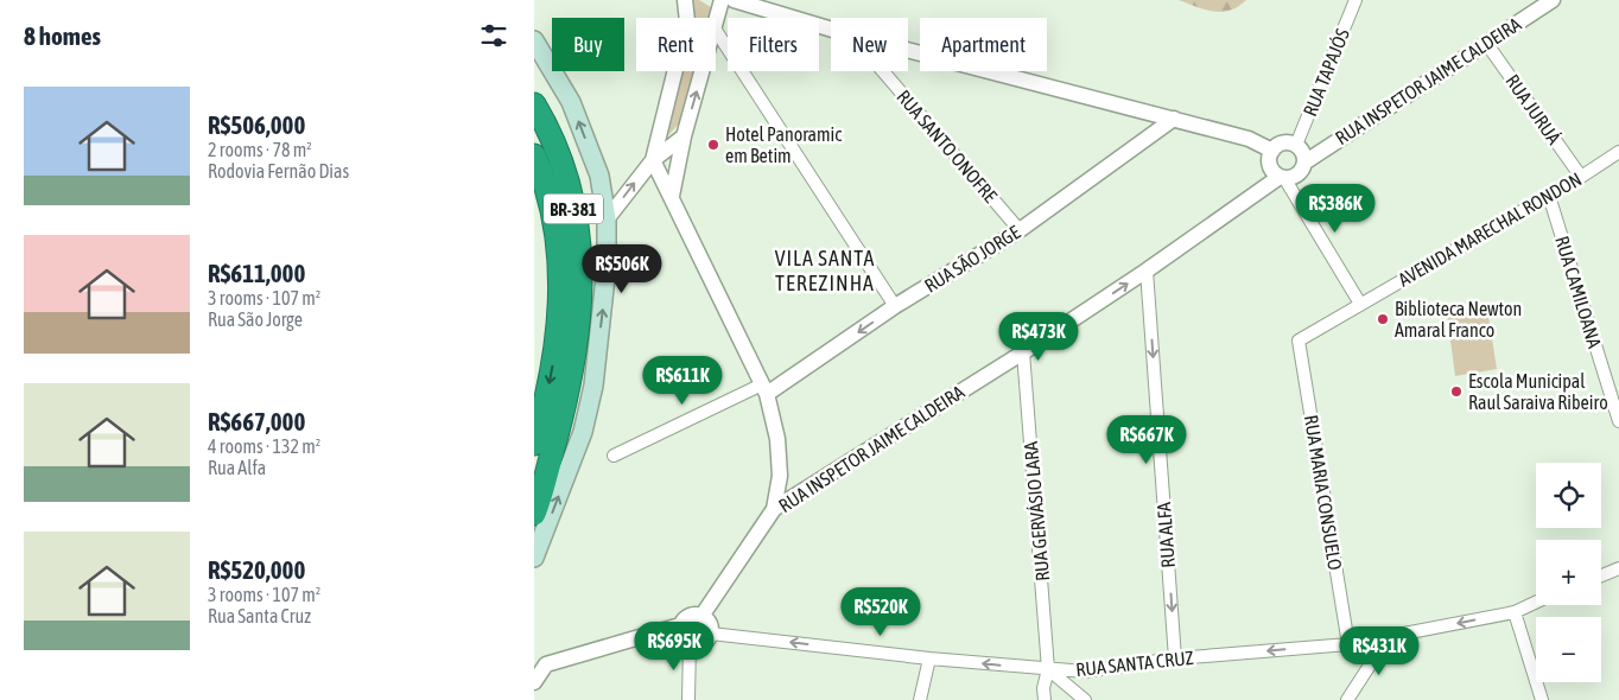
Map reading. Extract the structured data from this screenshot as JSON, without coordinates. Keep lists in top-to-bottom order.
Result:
{
  "streets": {
    "highway": ["BR-381"],
    "street": [
      "RUA TAPAJÓS",
      "RUA INSPETOR JAIME CALDEIRA",
      "RUA JURUÁ",
      "RUA SANTO ONOFRE",
      "AVENIDA MARECHAL RONDON",
      "RUA SÃO JORGE",
      "RUA CAMILOANA",
      "RUA MARIA CONSUELO",
      "RUA GERVÁSIO LARA",
      "RUA ALFA",
      "RUA SANTA CRUZ"
    ]
  },
  "crossings": [
    ["RUA TAPAJÓS", "RUA INSPETOR JAIME CALDEIRA"],
    ["RUA INSPETOR JAIME CALDEIRA", "RUA JURUÁ"],
    ["RUA INSPETOR JAIME CALDEIRA", "RUA GERVÁSIO LARA"],
    ["RUA INSPETOR JAIME CALDEIRA", "RUA ALFA"],
    ["RUA INSPETOR JAIME CALDEIRA", "RUA SANTA CRUZ"],
    ["RUA JURUÁ", "AVENIDA MARECHAL RONDON"],
    ["RUA SANTO ONOFRE", "RUA SÃO JORGE"],
    ["AVENIDA MARECHAL RONDON", "RUA CAMILOANA"],
    ["AVENIDA MARECHAL RONDON", "RUA MARIA CONSUELO"],
    ["RUA MARIA CONSUELO", "RUA SANTA CRUZ"],
    ["RUA GERVÁSIO LARA", "RUA SANTA CRUZ"],
    ["RUA ALFA", "RUA SANTA CRUZ"]
  ],
  "one_way": ["RUA ALFA", "RUA SANTA CRUZ"],
  "districts": ["VILA SANTA TEREZINHA"],
  "places": ["Hotel Panoramic em Betim", "Biblioteca Newton Amaral Franco", "Escola Municipal Raul Saraiva Ribeiro"],
  "page": {
    "heading": "8 homes",
    "chip": [
      "Buy",
      "Rent",
      "Filters",
      "New",
      "Apartment"
    ],
    "list": [
      {
        "name": "R$506,000",
        "note": "2 rooms · 78 m² · Rodovia Fernão Dias"
      },
      {
        "name": "R$611,000",
        "note": "3 rooms · 107 m² · Rua São Jorge"
      },
      {
        "name": "R$667,000",
        "note": "4 rooms · 132 m² · Rua Alfa"
      },
      {
        "name": "R$520,000",
        "note": "3 rooms · 107 m² · Rua Santa Cruz"
      }
    ],
    "price": [
      "R$386K",
      "R$506K",
      "R$473K",
      "R$611K",
      "R$667K",
      "R$520K",
      "R$695K",
      "R$431K"
    ],
    "map_buttons": ["+", "−"]
  }
}
